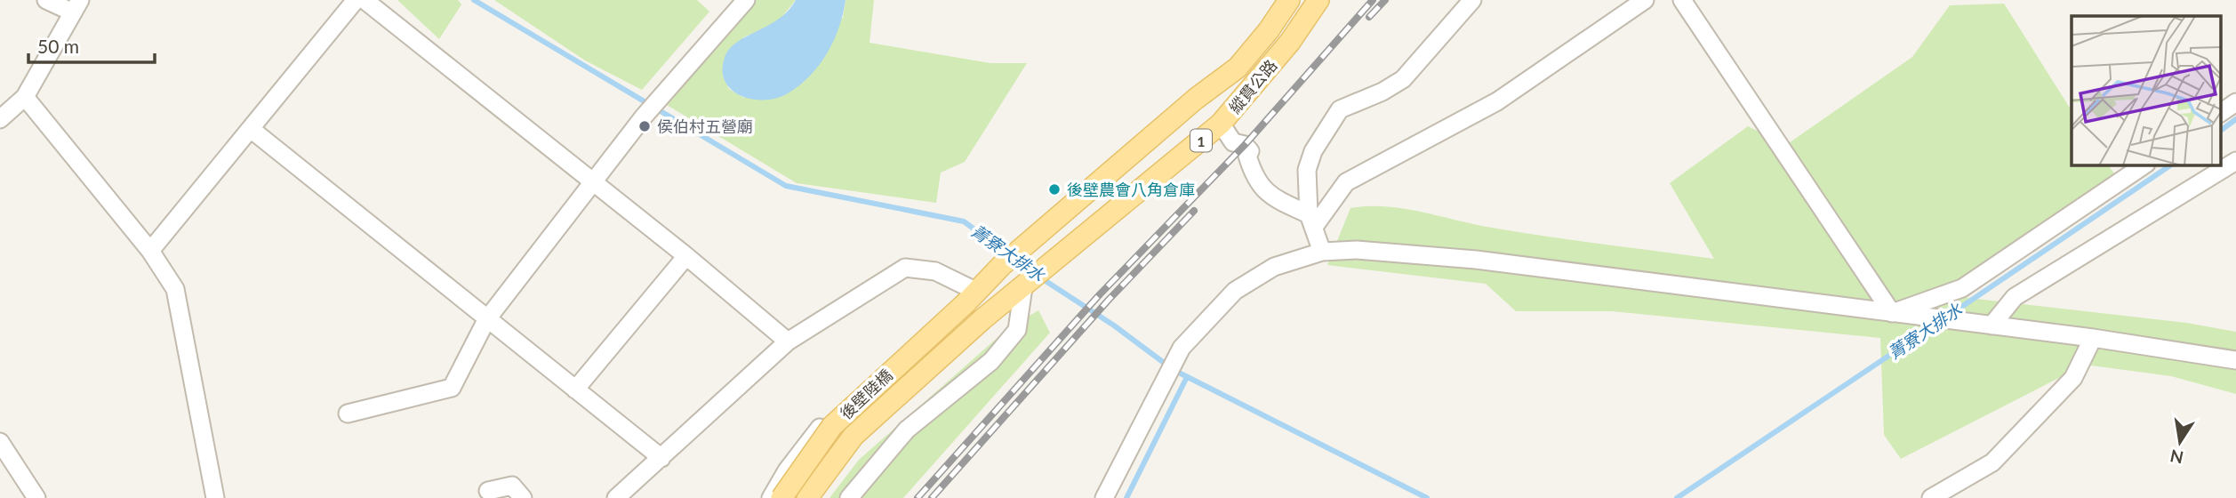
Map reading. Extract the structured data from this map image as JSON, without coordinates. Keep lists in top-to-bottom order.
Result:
{
  "streets": {
    "main road": ["縱貫公路", "1", "後壁陸橋"]
  },
  "crossings": [
    ["縱貫公路", "後壁陸橋"]
  ],
  "water": ["菁寮大排水"],
  "places": ["侯伯村五營廟", "後壁農會八角倉庫"],
  "scale_bar": "50 m",
  "north": "bottom"
}
